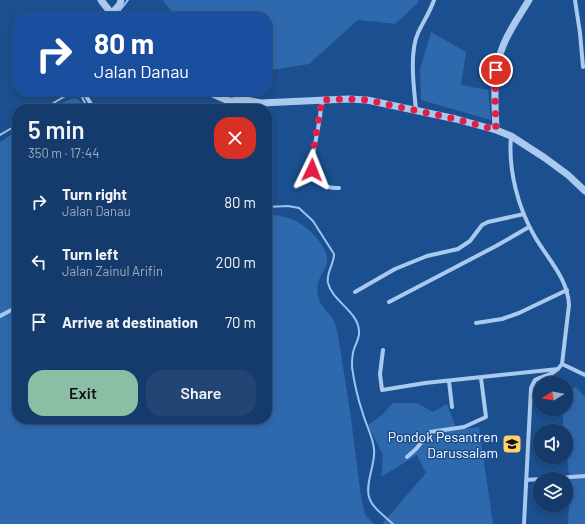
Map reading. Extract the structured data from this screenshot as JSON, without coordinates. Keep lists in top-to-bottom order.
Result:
{
  "places": {
    "school or university": ["Pondok Pesantren Darussalam"]
  },
  "north": "left",
  "page": {
    "turn": ["80 m", "Jalan Danau"],
    "heading": ["5 min", "350 m · 17:44"],
    "list": [
      {
        "name": "Turn right",
        "note": "Jalan Danau",
        "value": "80 m"
      },
      {
        "name": "Turn left",
        "note": "Jalan Zainul Arifin",
        "value": "200 m"
      },
      {
        "name": "Arrive at destination",
        "value": "70 m"
      }
    ],
    "buttons": ["Exit", "Share"]
  }
}
